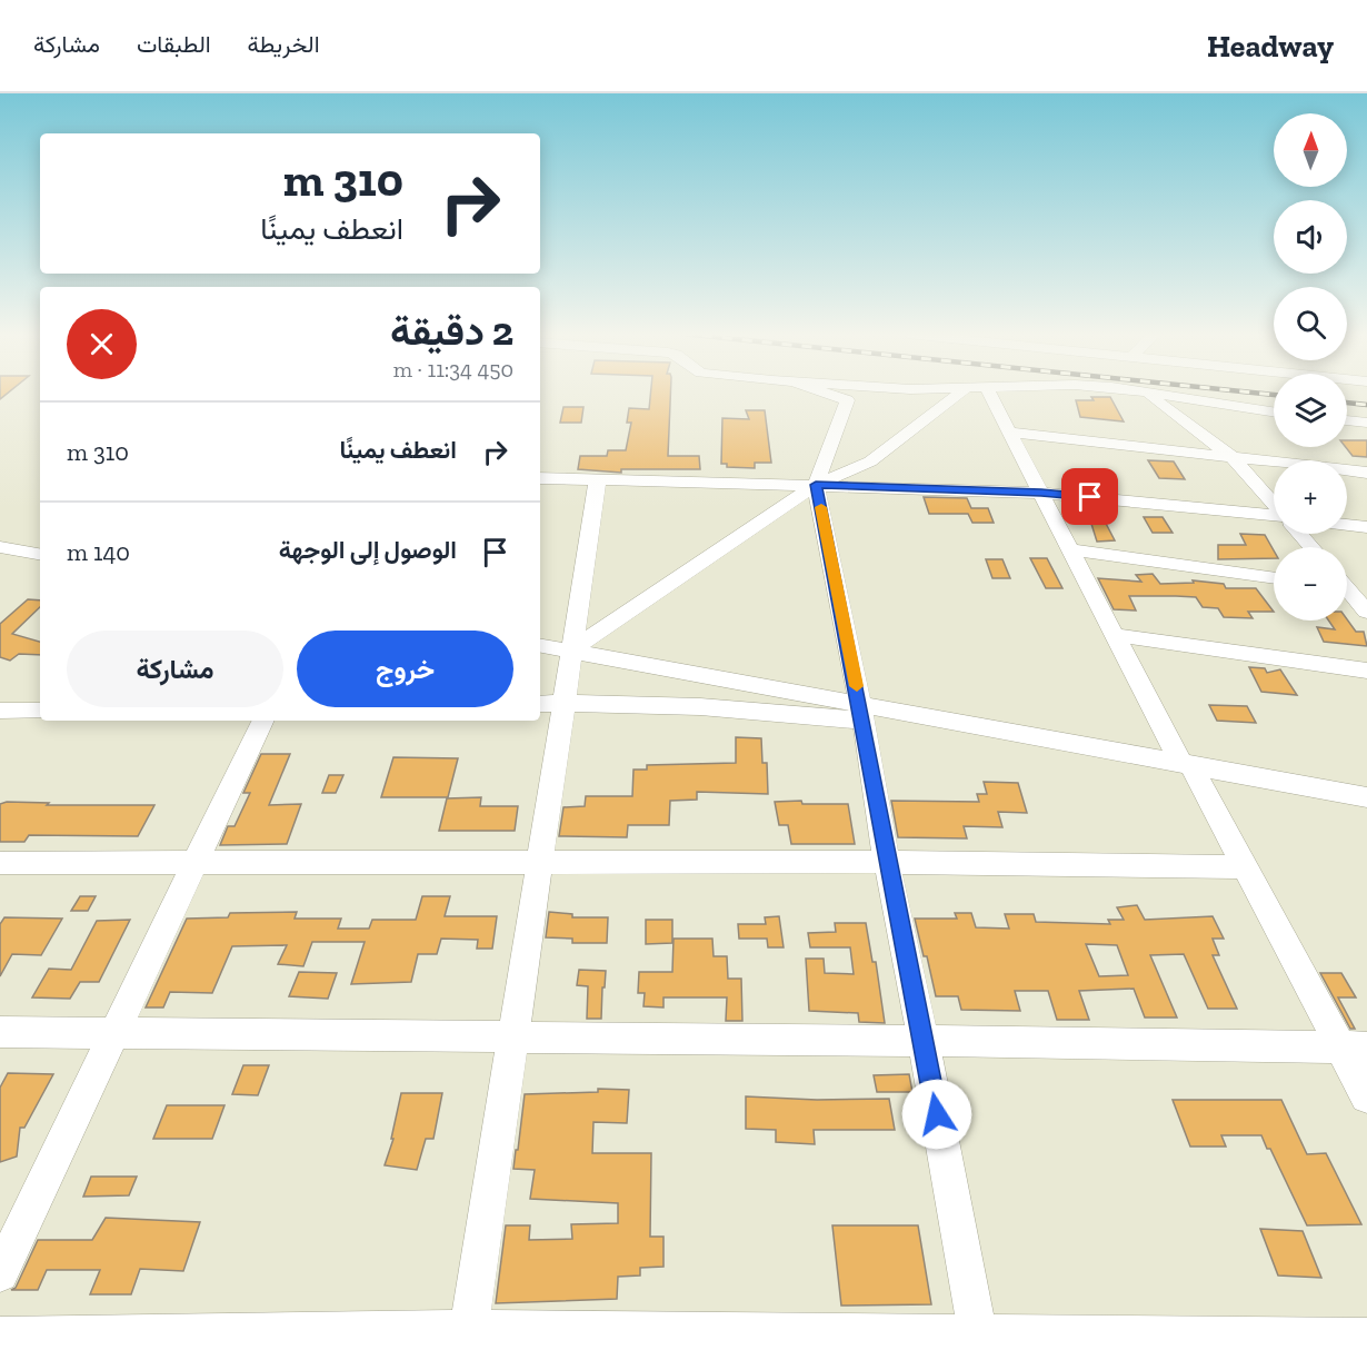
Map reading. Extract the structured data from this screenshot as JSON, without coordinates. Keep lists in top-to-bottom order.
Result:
{
  "north": "top",
  "page": {
    "header": "Headway",
    "nav": ["الخريطة", "الطبقات", "مشاركة"],
    "map_buttons": ["+", "−"],
    "turn": ["310 m", "انعطف يمينًا"],
    "heading": ["2 دقيقة", "450 m · 11:34"],
    "list": [
      {
        "name": "انعطف يمينًا",
        "value": "310 m"
      },
      {
        "name": "الوصول إلى الوجهة",
        "value": "140 m"
      }
    ],
    "buttons": ["خروج", "مشاركة"]
  }
}
